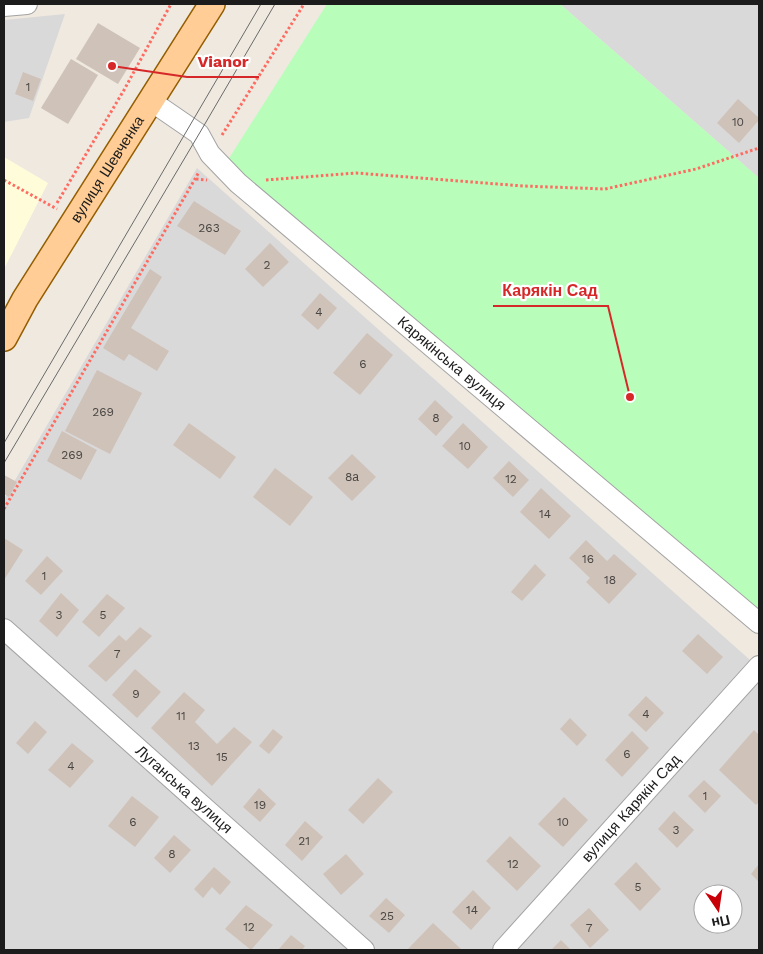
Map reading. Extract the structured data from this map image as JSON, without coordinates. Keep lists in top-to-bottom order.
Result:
{
  "streets": {
    "main road": ["вулиця Шевченка"],
    "street": ["Карякінська вулиця", "Луганська вулиця", "вулиця Карякін Сад"]
  },
  "crossings": [
    ["вулиця Шевченка", "Карякінська вулиця"]
  ],
  "places": ["Vianor", "Карякін Сад"],
  "house_numbers": [
    "1",
    "10",
    "263",
    "2",
    "4",
    "6",
    "269",
    "8",
    "10",
    "269",
    "8а",
    "12",
    "14",
    "16",
    "1",
    "18",
    "3",
    "5",
    "7",
    "9",
    "4",
    "11",
    "13",
    "6",
    "15",
    "4",
    "1",
    "19",
    "6",
    "10",
    "3",
    "21",
    "8",
    "12",
    "5",
    "14",
    "25",
    "12",
    "7"
  ],
  "north": "bottom"
}
